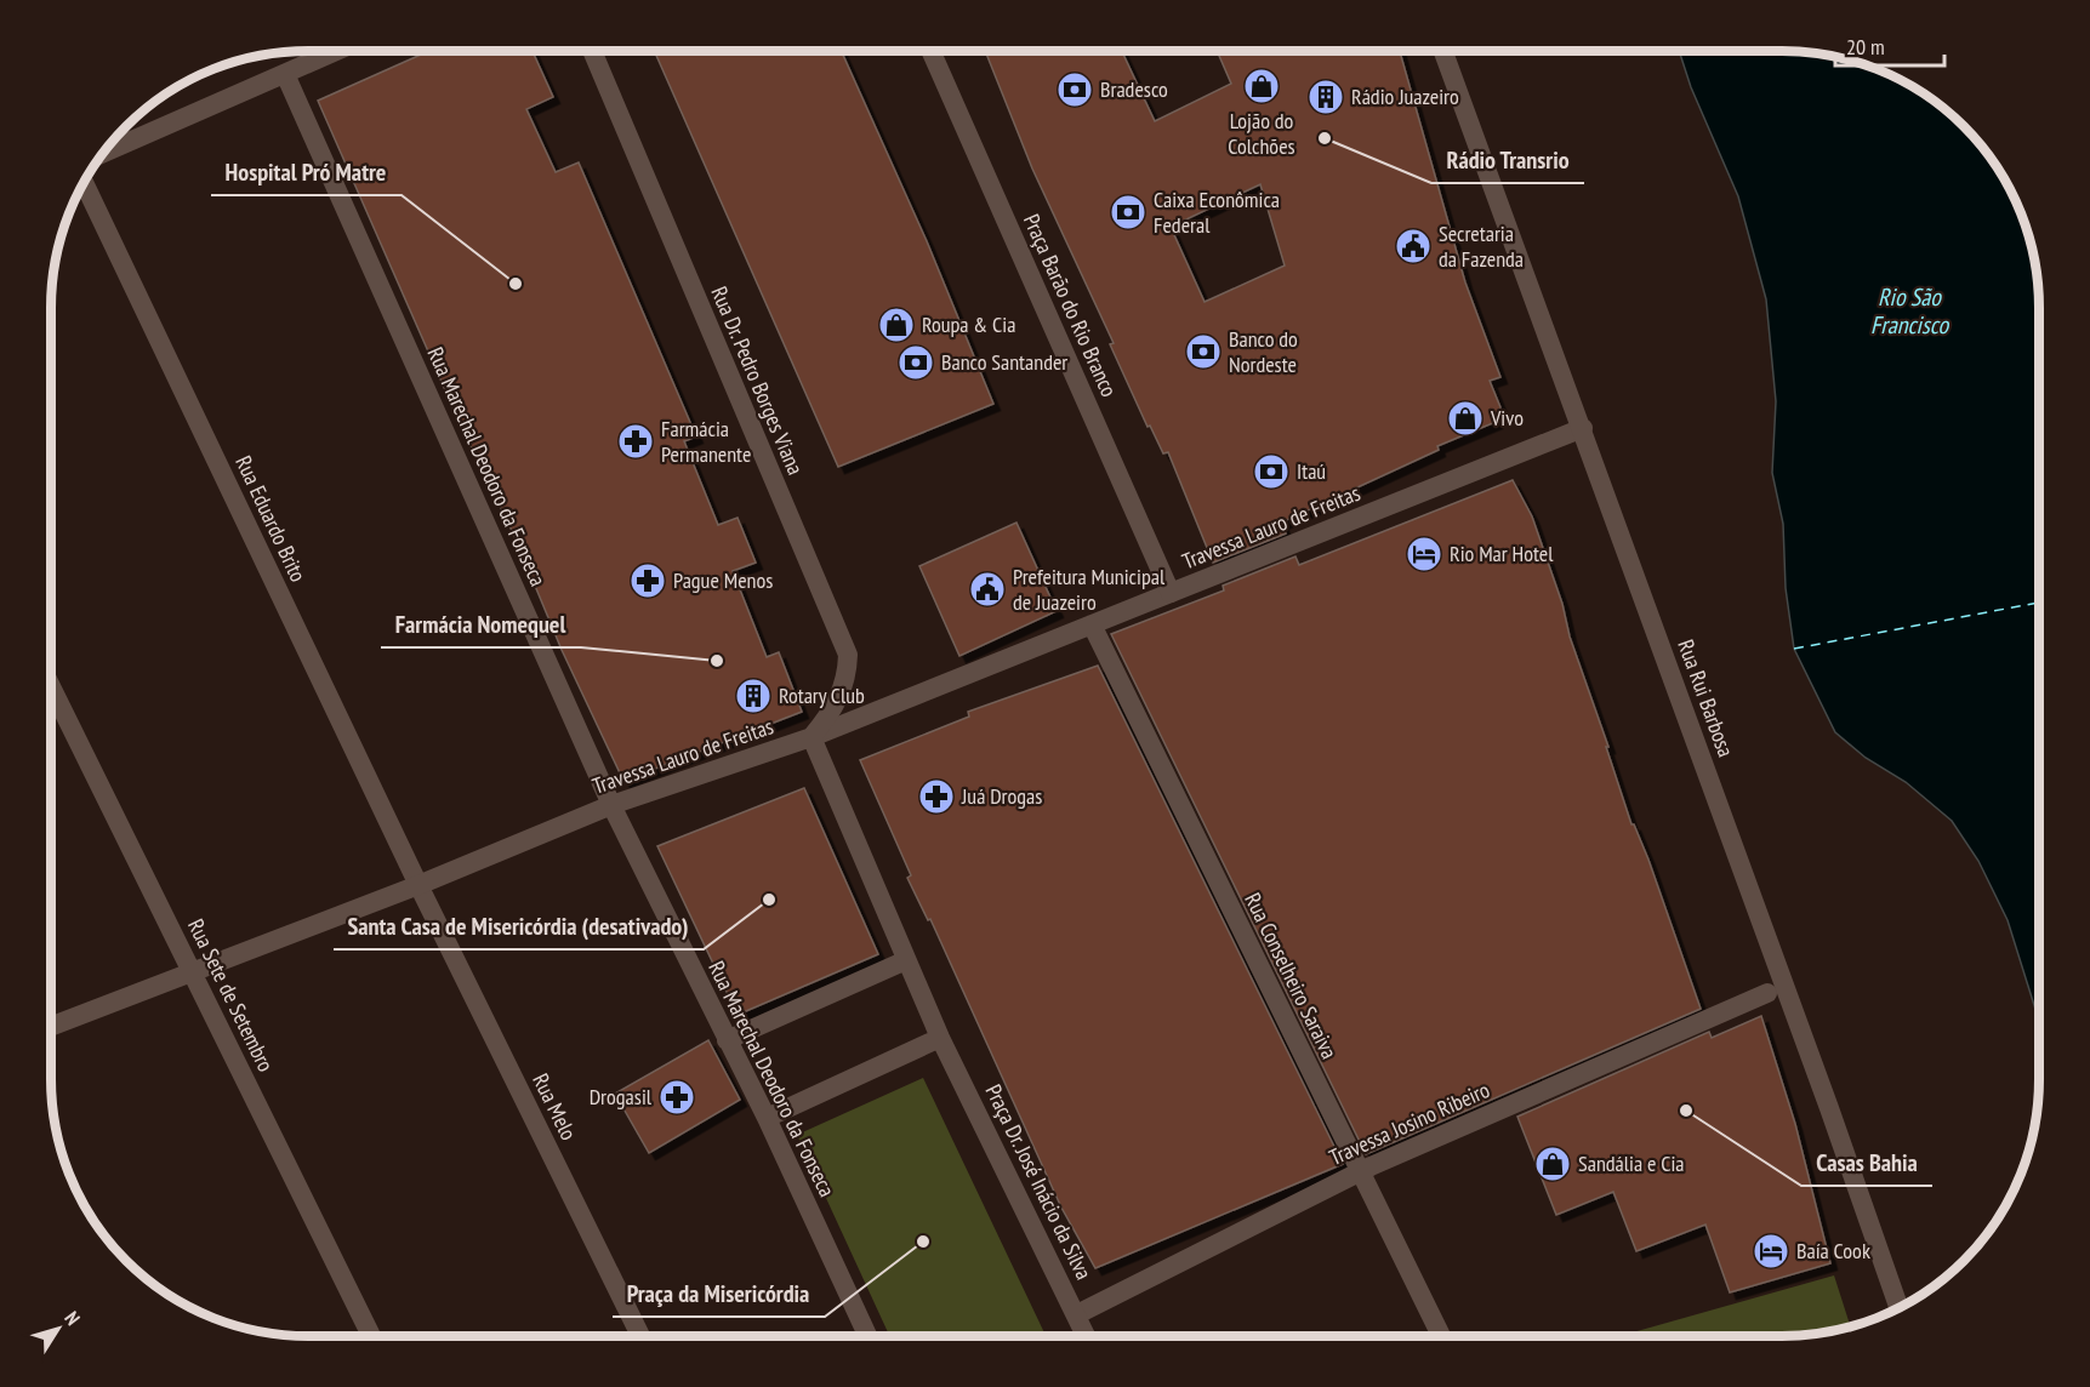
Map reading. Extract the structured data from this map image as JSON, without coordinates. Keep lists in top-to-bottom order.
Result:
{
  "streets": {
    "street": [
      "Praça Barão do Rio Branco",
      "Rua Dr. Pedro Borges Viana",
      "Rua Marechal Deodoro da Fonseca",
      "Rua Eduardo Brito",
      "Travessa Lauro de Freitas",
      "Rua Rui Barbosa",
      "Rua Conselheiro Saraiva",
      "Rua Sete de Setembro",
      "Rua Melo",
      "Travessa Josino Ribeiro",
      "Praça Dr. José Inácio da Silva"
    ]
  },
  "crossings": [
    ["Praça Barão do Rio Branco", "Travessa Lauro de Freitas"],
    ["Rua Dr. Pedro Borges Viana", "Travessa Lauro de Freitas"],
    ["Rua Dr. Pedro Borges Viana", "Praça Dr. José Inácio da Silva"],
    ["Rua Marechal Deodoro da Fonseca", "Travessa Lauro de Freitas"],
    ["Rua Eduardo Brito", "Travessa Lauro de Freitas"],
    ["Rua Eduardo Brito", "Rua Melo"],
    ["Travessa Lauro de Freitas", "Rua Rui Barbosa"],
    ["Travessa Lauro de Freitas", "Rua Conselheiro Saraiva"],
    ["Travessa Lauro de Freitas", "Rua Sete de Setembro"],
    ["Travessa Lauro de Freitas", "Rua Melo"],
    ["Travessa Lauro de Freitas", "Praça Dr. José Inácio da Silva"],
    ["Rua Rui Barbosa", "Travessa Josino Ribeiro"],
    ["Rua Conselheiro Saraiva", "Travessa Josino Ribeiro"],
    ["Travessa Josino Ribeiro", "Praça Dr. José Inácio da Silva"]
  ],
  "water": ["Rio São Francisco"],
  "places": {
    "shop": [
      "Lojão do Colchões",
      "Roupa & Cia",
      "Vivo",
      "Sandália e Cia"
    ],
    "bank": [
      "Bradesco",
      "Caixa Econômica Federal",
      "Banco do Nordeste",
      "Banco Santander",
      "Itaú"
    ],
    "building": ["Rádio Juazeiro", "Rotary Club"],
    "other": [
      "Rádio Transrio",
      "Hospital Pró Matre",
      "Farmácia Nomequel",
      "Santa Casa de Misericórdia (desativado)",
      "Casas Bahia",
      "Praça da Misericórdia"
    ],
    "public building": ["Secretaria da Fazenda", "Prefeitura Municipal de Juazeiro"],
    "pharmacy": [
      "Farmácia Permanente",
      "Pague Menos",
      "Juá Drogas",
      "Drogasil"
    ],
    "hotel": ["Rio Mar Hotel", "Baía Cook"]
  },
  "scale_bar": "20 m",
  "north": "top right"
}
